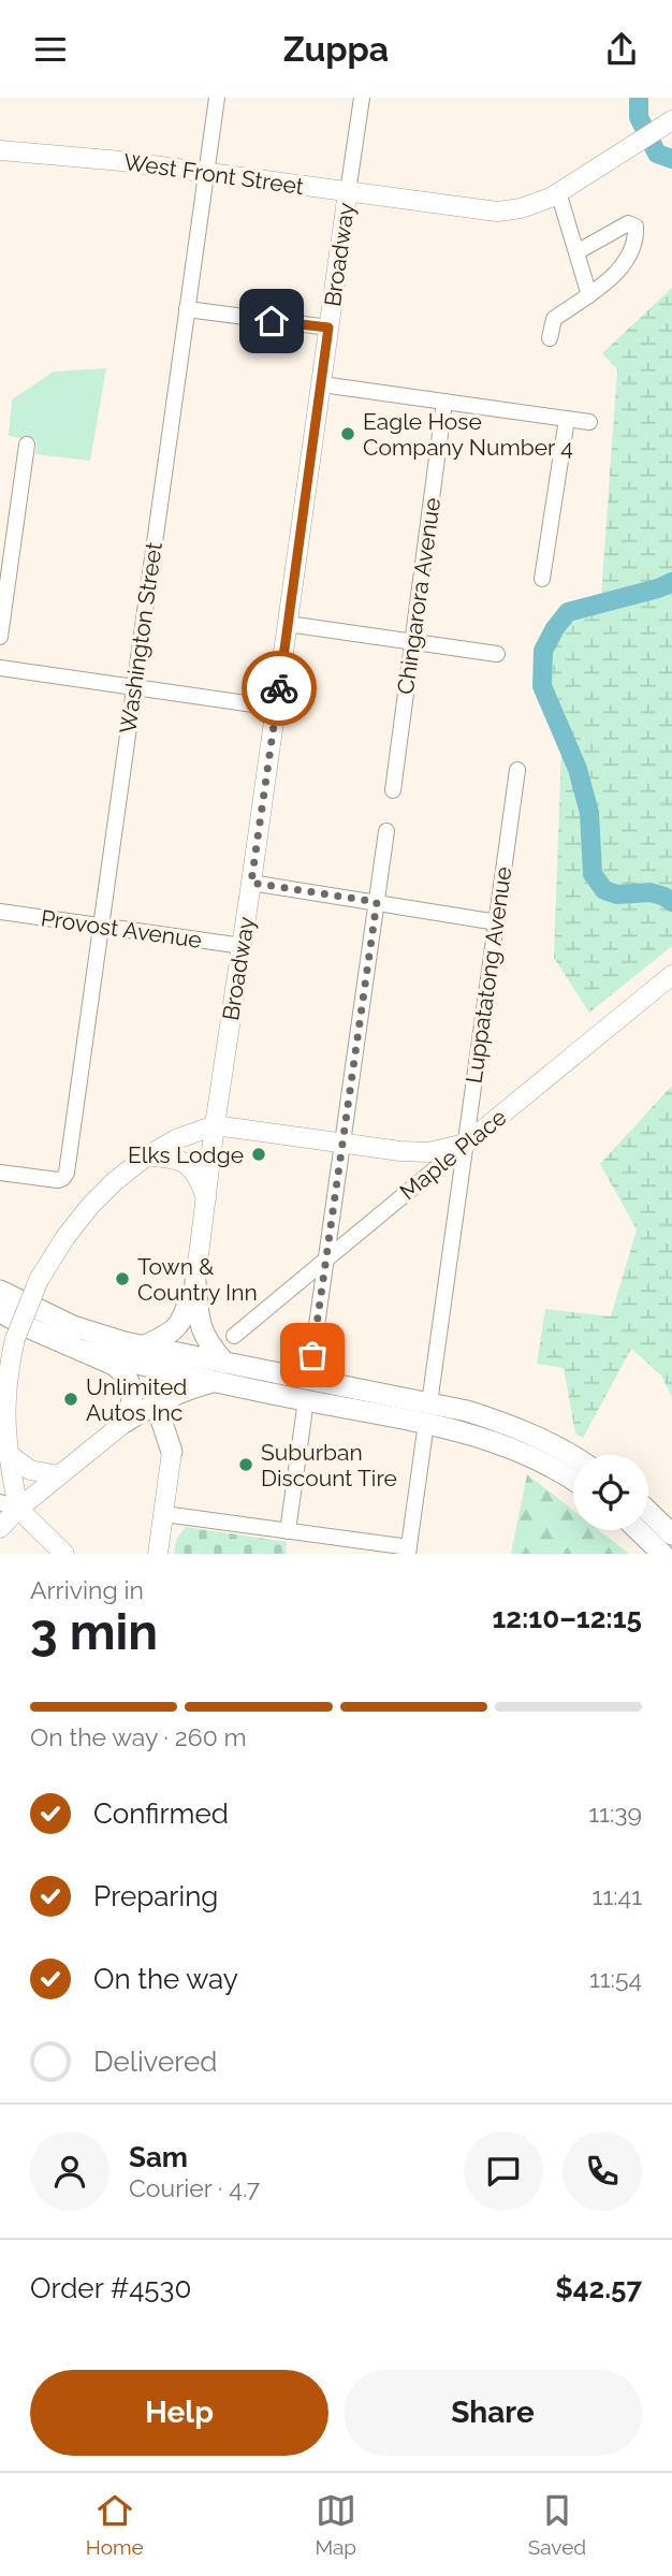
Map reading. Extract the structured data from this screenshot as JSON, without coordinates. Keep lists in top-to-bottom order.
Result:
{
  "streets": {
    "main road": ["West Front Street", "Broadway", "Maple Place"],
    "street": [
      "Chingarora Avenue",
      "Washington Street",
      "Provost Avenue",
      "Luppatatong Avenue"
    ]
  },
  "crossings": [
    ["West Front Street", "Broadway"],
    ["West Front Street", "Washington Street"],
    ["Broadway", "Provost Avenue"],
    ["Washington Street", "Provost Avenue"],
    ["Luppatatong Avenue", "Maple Place"]
  ],
  "places": [
    "Eagle Hose Company Number 4",
    "Elks Lodge",
    "Town & Country Inn",
    "Unlimited Autos Inc",
    "Suburban Discount Tire"
  ],
  "page": {
    "header": "Zuppa",
    "heading": ["3 min", "Arriving in", "12:10–12:15"],
    "panel": [
      "Sam",
      "Courier · 4.7",
      "Order #4530",
      "$42.57"
    ],
    "bar": "On the way · 260 m",
    "list": [
      ["Confirmed", "11:39"],
      ["Preparing", "11:41"],
      ["On the way", "11:54"],
      "Delivered"
    ],
    "buttons": ["Help", "Share"],
    "tabs": ["Home", "Map", "Saved"]
  }
}
